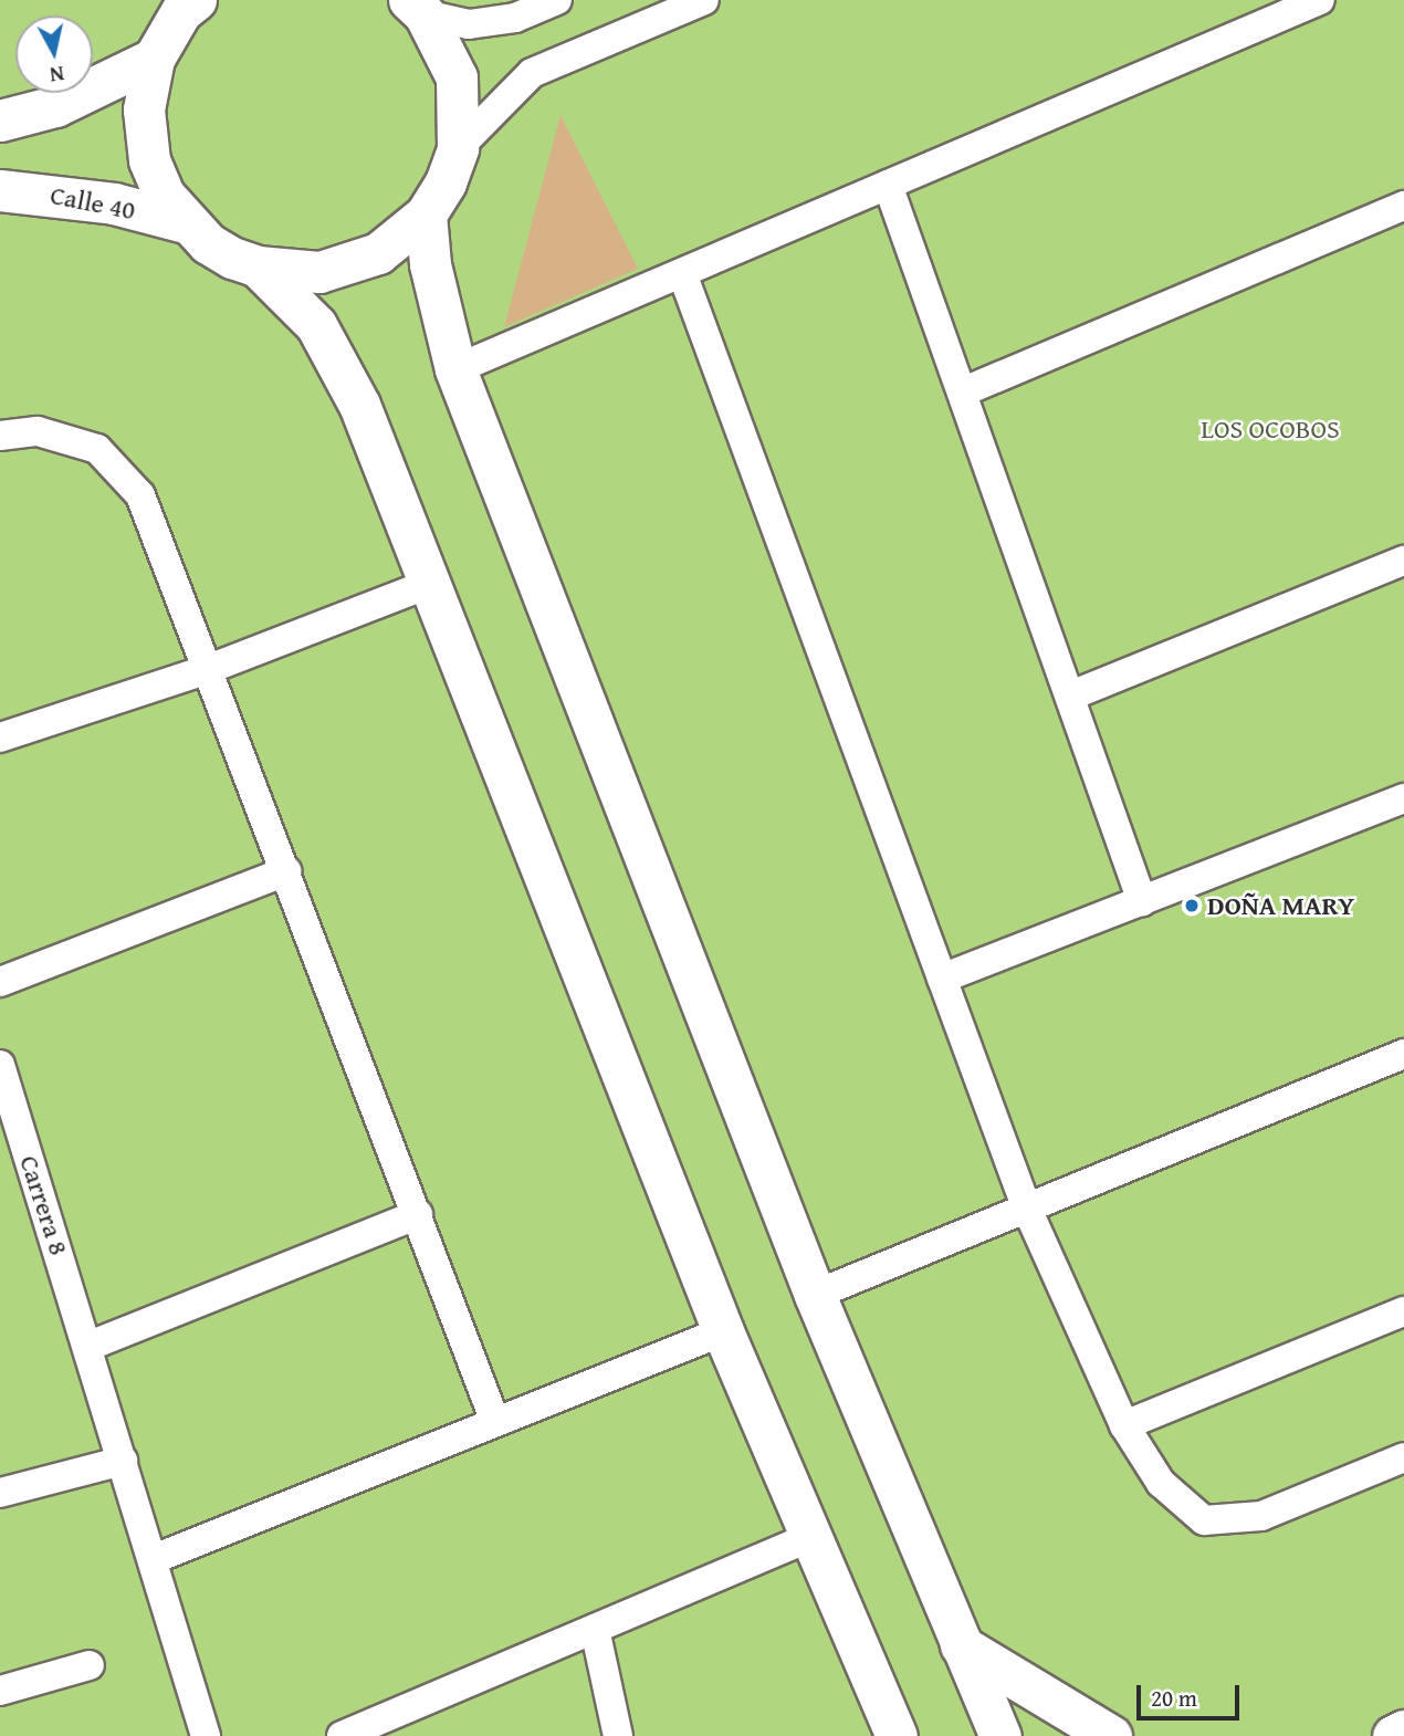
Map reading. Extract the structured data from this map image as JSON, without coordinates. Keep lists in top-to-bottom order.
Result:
{
  "streets": {
    "main road": ["Calle 40"],
    "street": ["Carrera 8"]
  },
  "parks": ["LOS OCOBOS"],
  "places": ["DOÑA MARY"],
  "scale_bar": "20 m",
  "north": "bottom"
}
